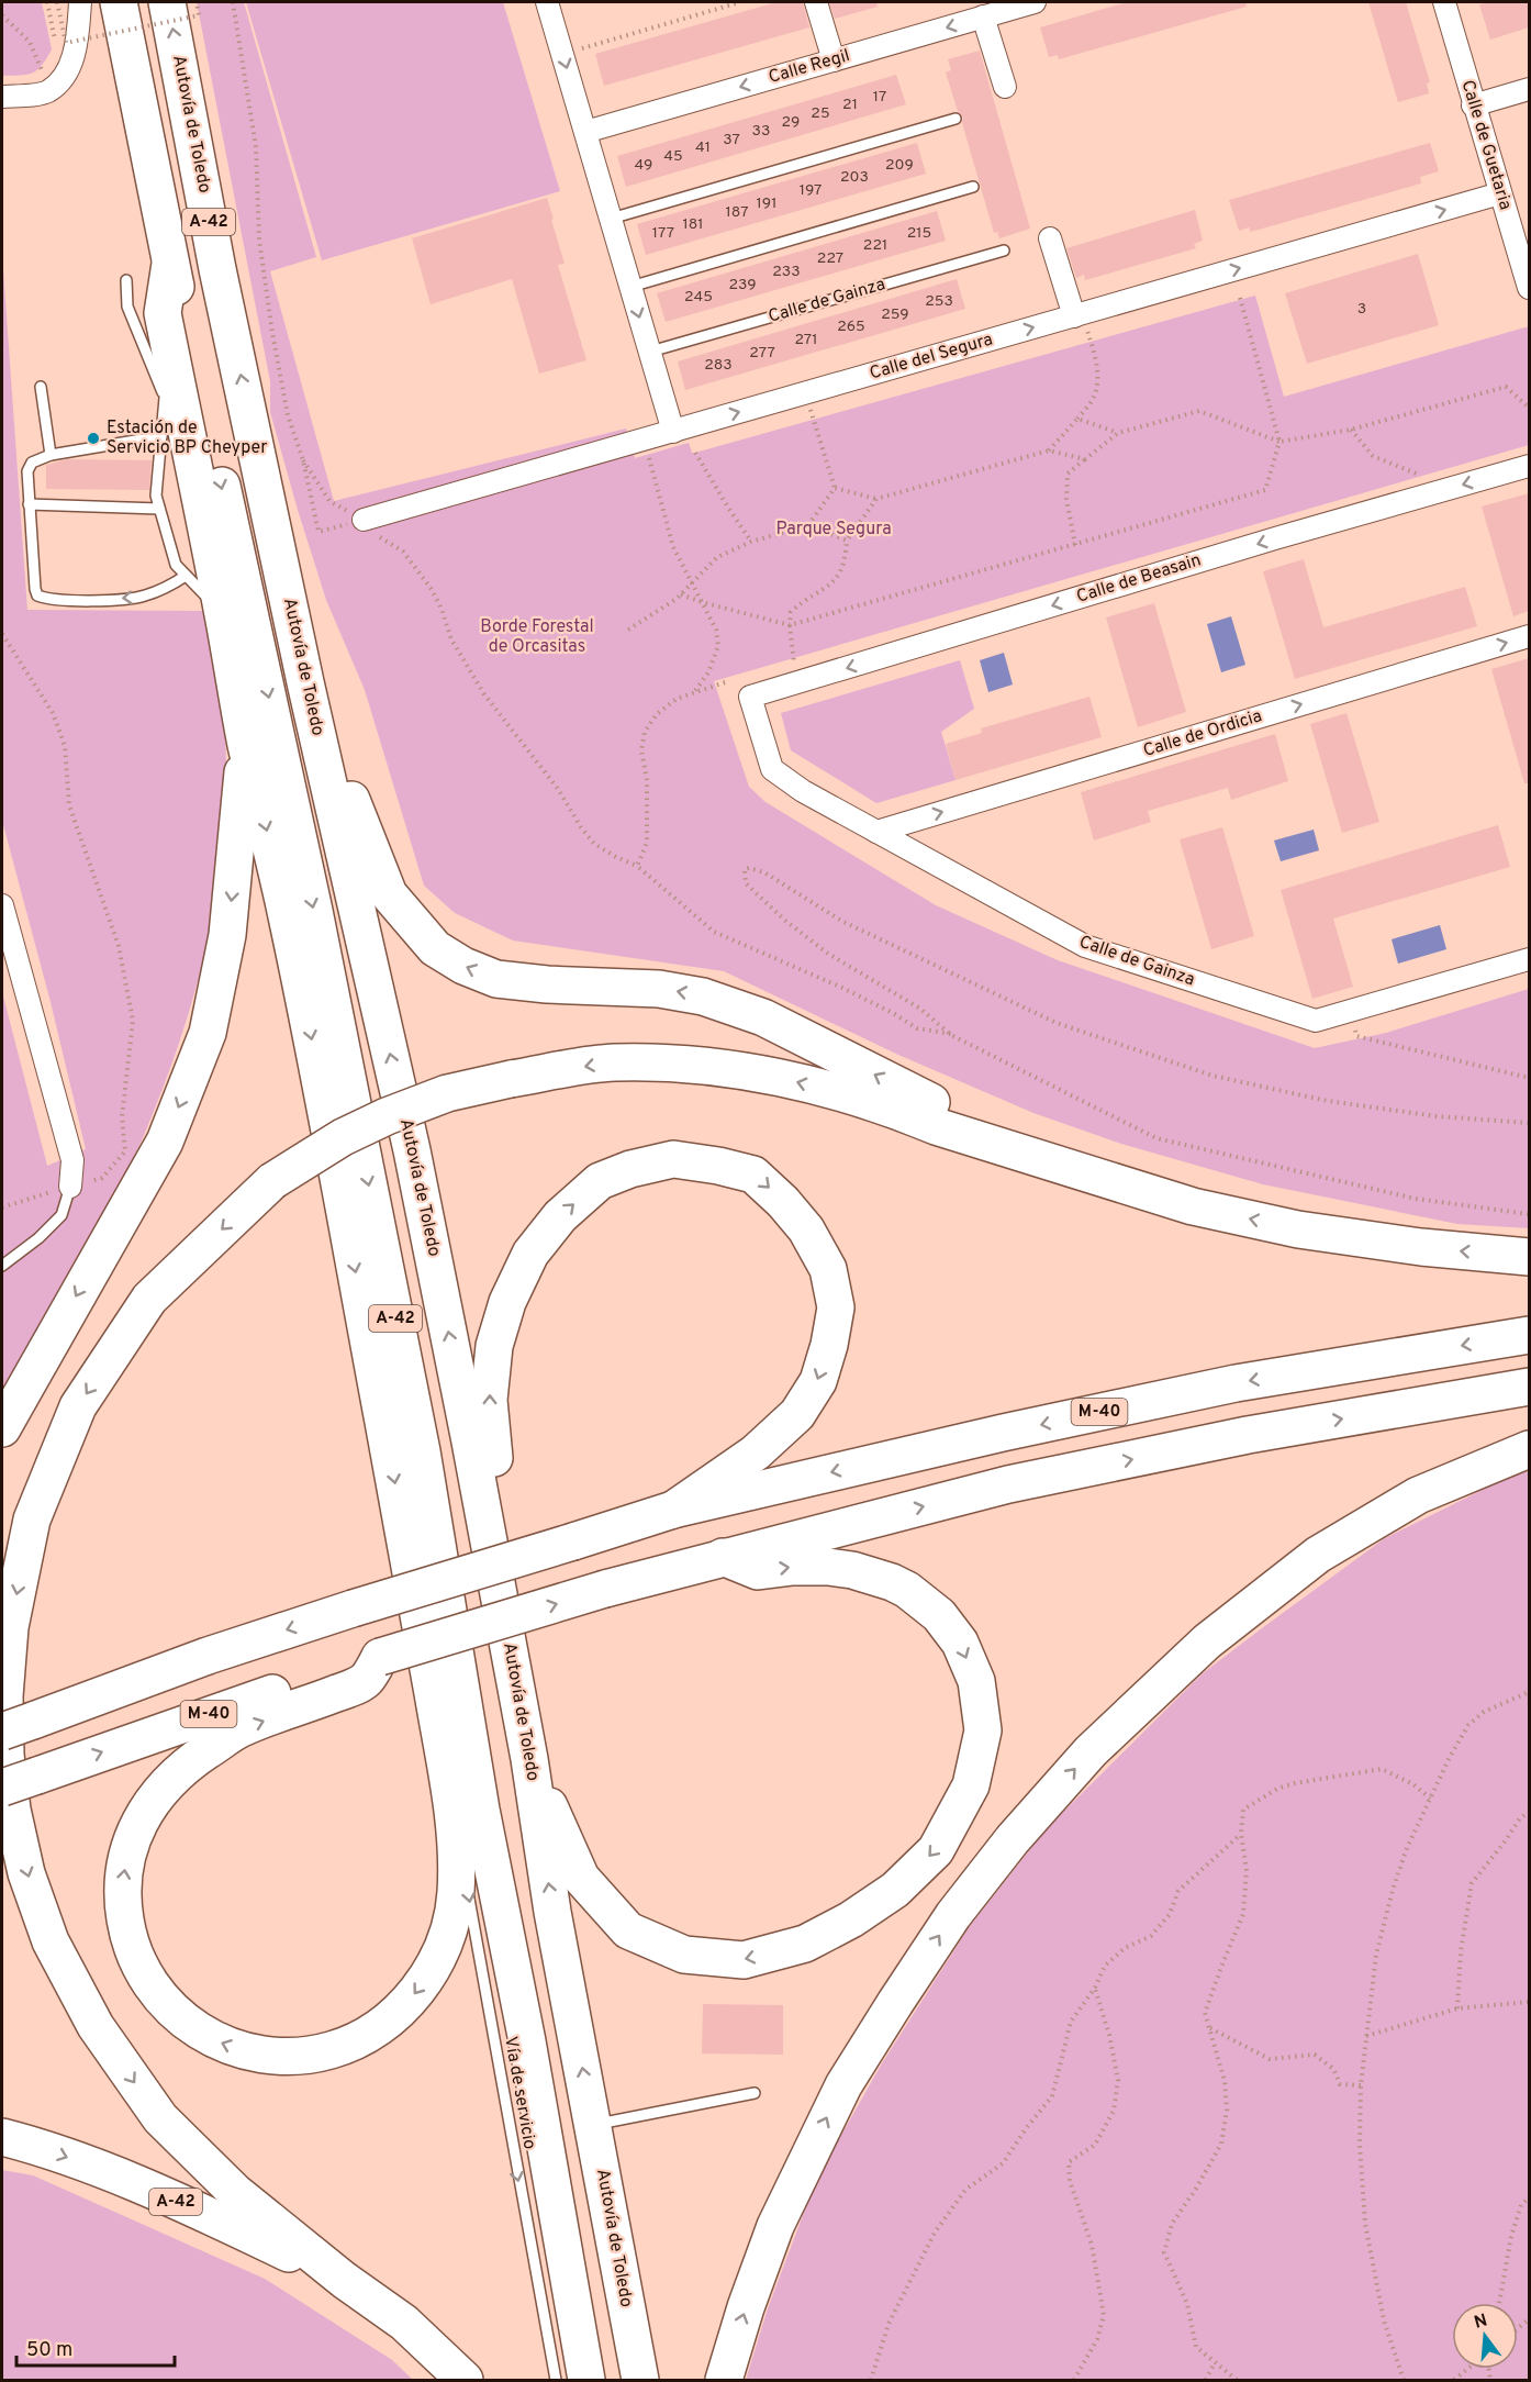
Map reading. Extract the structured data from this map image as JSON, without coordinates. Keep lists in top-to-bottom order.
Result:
{
  "streets": {
    "highway": ["Autovía de Toledo", "A-42", "M-40"],
    "street": [
      "Calle Regil",
      "Calle de Guetaria",
      "Calle de Gainza",
      "Calle del Segura",
      "Calle de Beasain",
      "Calle de Ordicia"
    ],
    "lane": ["Vía de servicio"]
  },
  "crossings": [
    ["Calle de Guetaria", "Calle del Segura"],
    ["Calle de Gainza", "Calle de Beasain"],
    ["Calle de Gainza", "Calle de Ordicia"]
  ],
  "one_way": [
    "Calle Regil",
    "Calle del Segura",
    "Calle de Beasain",
    "Calle de Ordicia",
    "Vía de servicio"
  ],
  "parks": ["Parque Segura", "Borde Forestal de Orcasitas"],
  "places": ["Estación de Servicio BP Cheyper"],
  "house_numbers": [
    "17",
    "21",
    "25",
    "29",
    "33",
    "37",
    "41",
    "45",
    "49",
    "209",
    "203",
    "197",
    "191",
    "187",
    "181",
    "177",
    "215",
    "221",
    "227",
    "233",
    "239",
    "245",
    "253",
    "3",
    "259",
    "265",
    "271",
    "277",
    "283"
  ],
  "scale_bar": "50 m",
  "north": "top"
}
